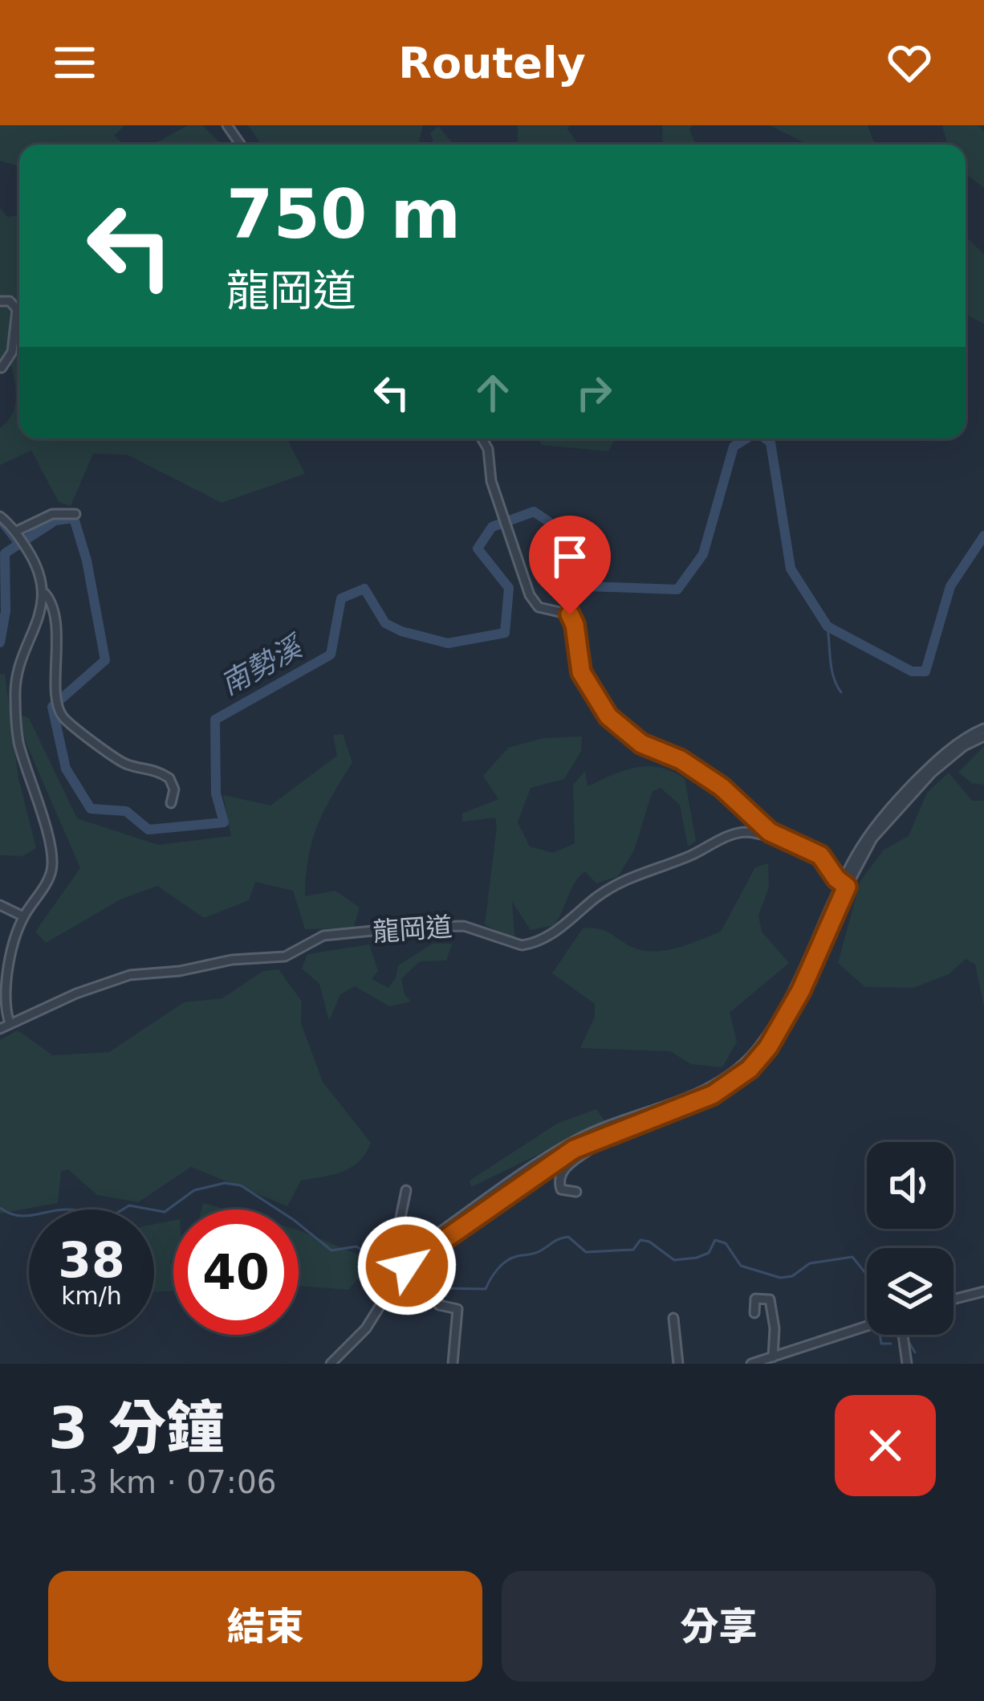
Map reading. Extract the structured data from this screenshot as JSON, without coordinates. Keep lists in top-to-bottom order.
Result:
{
  "streets": {
    "street": ["龍岡道"]
  },
  "water": ["南勢溪"],
  "page": {
    "header": "Routely",
    "turn": ["750 m", "龍岡道"],
    "speed": "38 km/h",
    "limit": "40",
    "heading": ["3 分鐘", "1.3 km · 07:06"],
    "buttons": ["結束", "分享"]
  }
}
